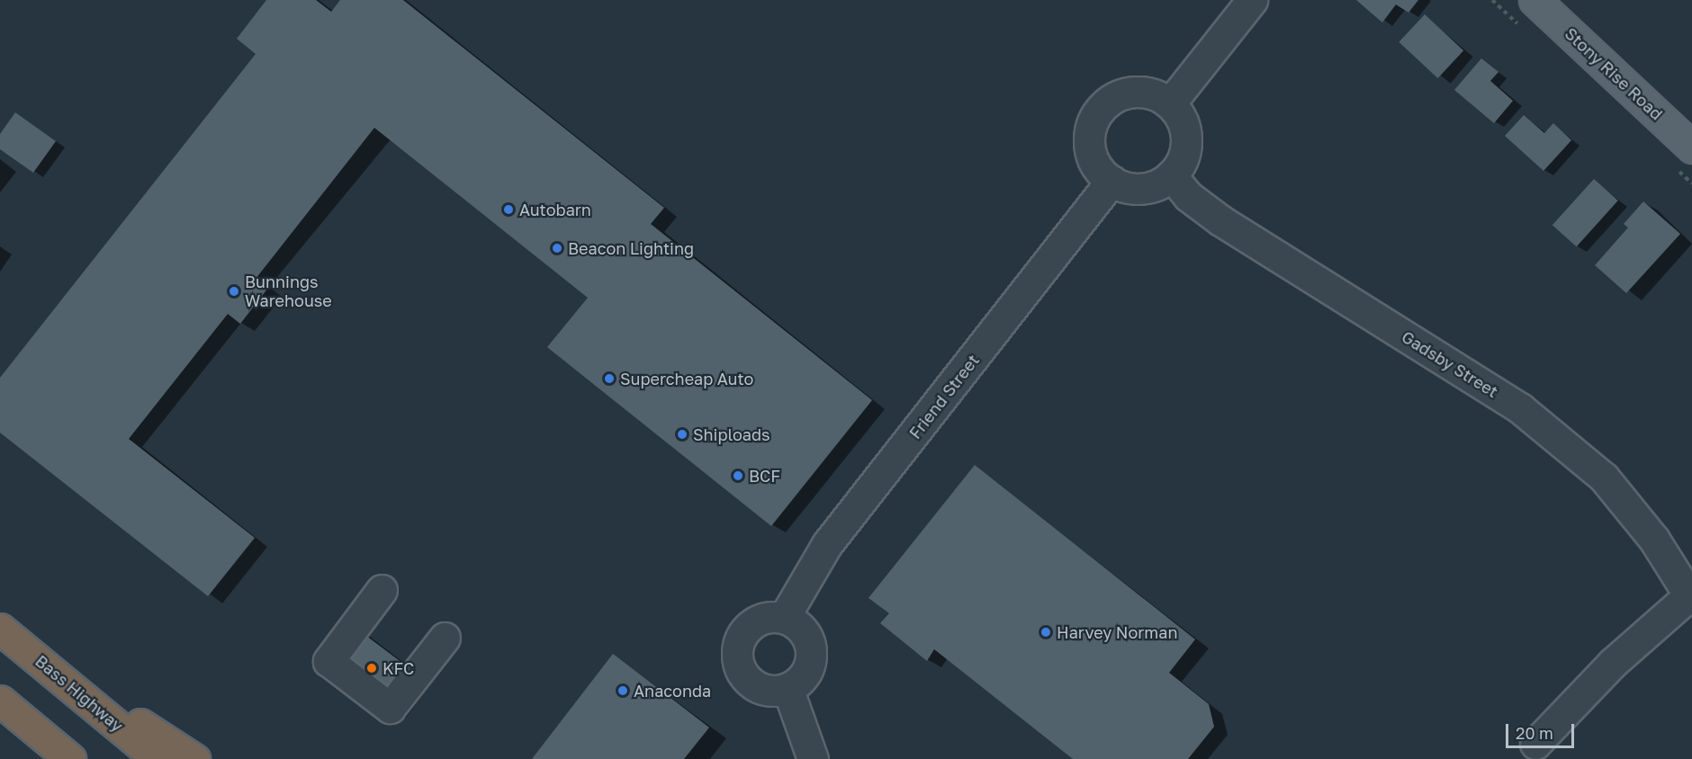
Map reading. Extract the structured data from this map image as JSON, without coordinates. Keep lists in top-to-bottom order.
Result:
{
  "streets": {
    "highway": ["Bass Highway"],
    "main road": ["Stony Rise Road"],
    "street": ["Gadsby Street", "Friend Street"]
  },
  "crossings": [
    ["Gadsby Street", "Friend Street"]
  ],
  "places": [
    "Autobarn",
    "Beacon Lighting",
    "Bunnings Warehouse",
    "Supercheap Auto",
    "Shiploads",
    "BCF",
    "Harvey Norman",
    "KFC",
    "Anaconda"
  ],
  "scale_bar": "20 m"
}
